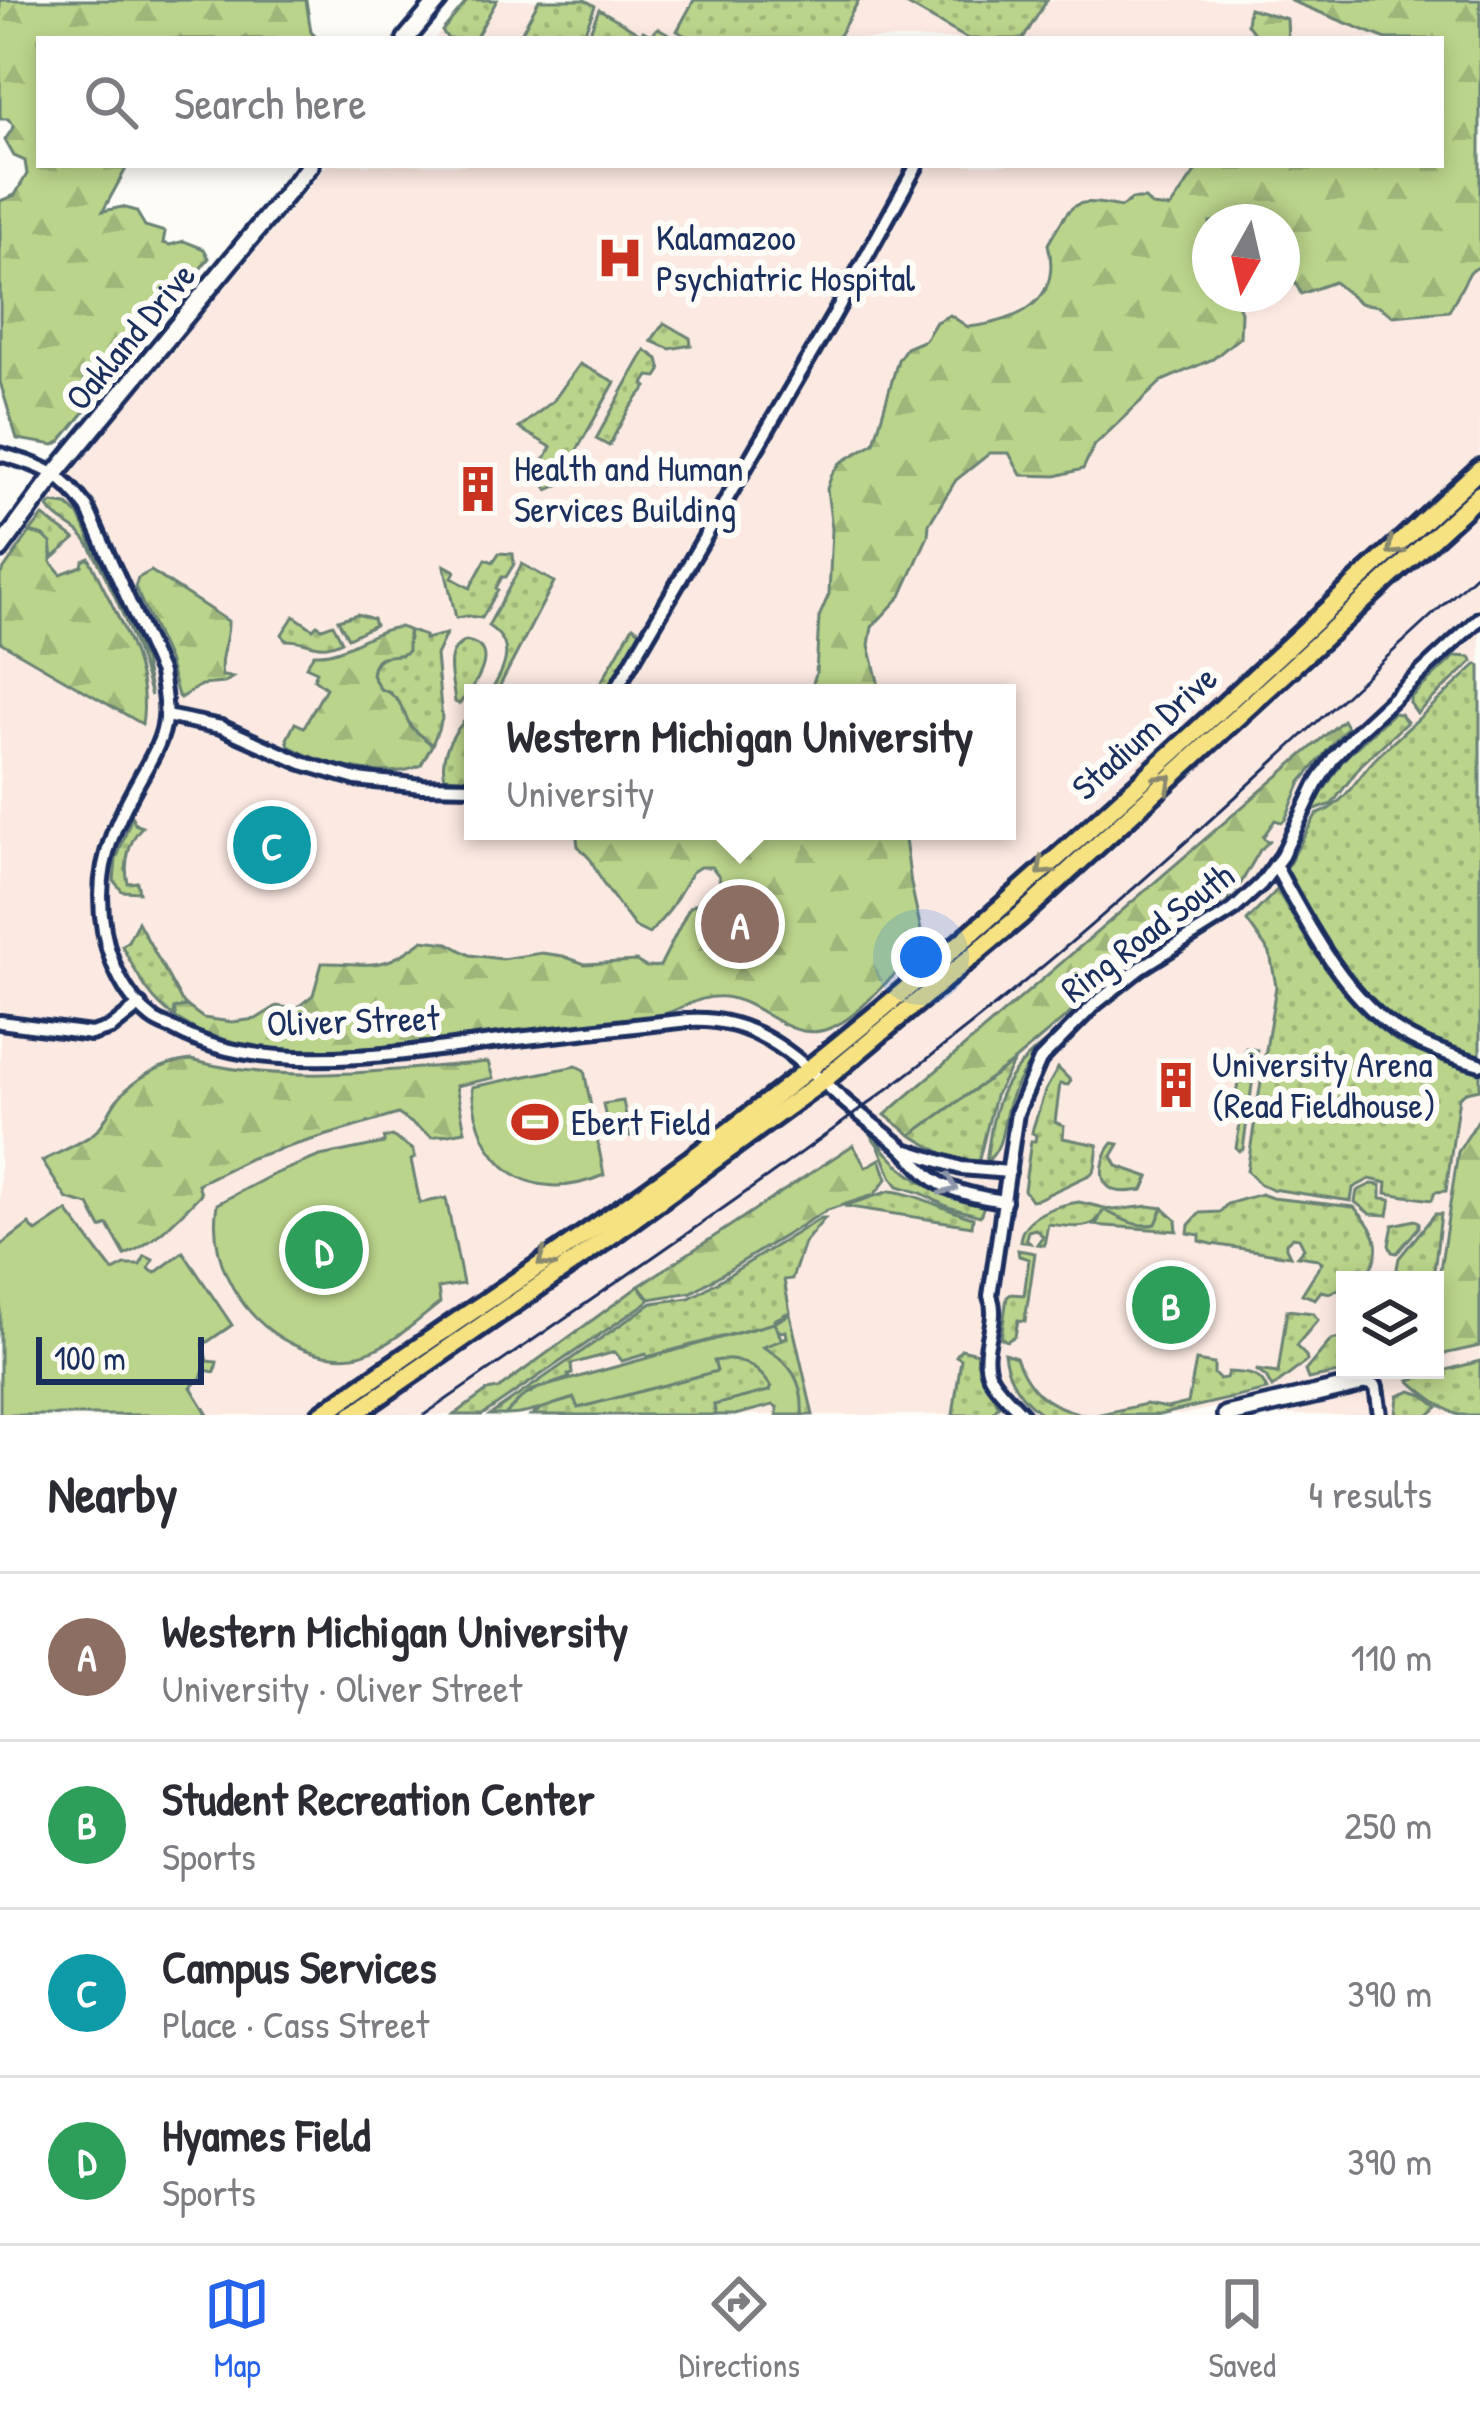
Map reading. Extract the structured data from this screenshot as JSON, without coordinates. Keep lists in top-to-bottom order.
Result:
{
  "streets": {
    "main road": ["Oakland Drive", "Stadium Drive"],
    "street": ["Ring Road South", "Oliver Street"]
  },
  "crossings": [
    ["Stadium Drive", "Oliver Street"],
    ["Ring Road South", "Oliver Street"]
  ],
  "places": {
    "hospital": ["Kalamazoo Psychiatric Hospital"],
    "building": ["Health and Human Services Building", "University Arena (Read Fieldhouse)"],
    "sports": ["Ebert Field"]
  },
  "scale_bar": "100 m",
  "north": "bottom",
  "page": {
    "search": "Search here",
    "popup": ["Western Michigan University", "University"],
    "pins": [
      "C",
      "A",
      "D",
      "B"
    ],
    "scale": "100 m",
    "heading": ["Nearby", "4 results"],
    "list": [
      {
        "mark": "A",
        "name": "Western Michigan University",
        "note": "University · Oliver Street",
        "value": "110 m"
      },
      {
        "mark": "B",
        "name": "Student Recreation Center",
        "note": "Sports",
        "value": "250 m"
      },
      {
        "mark": "C",
        "name": "Campus Services",
        "note": "Place · Cass Street",
        "value": "390 m"
      },
      {
        "mark": "D",
        "name": "Hyames Field",
        "note": "Sports",
        "value": "390 m"
      }
    ],
    "nav": ["Map", "Directions", "Saved"]
  }
}
